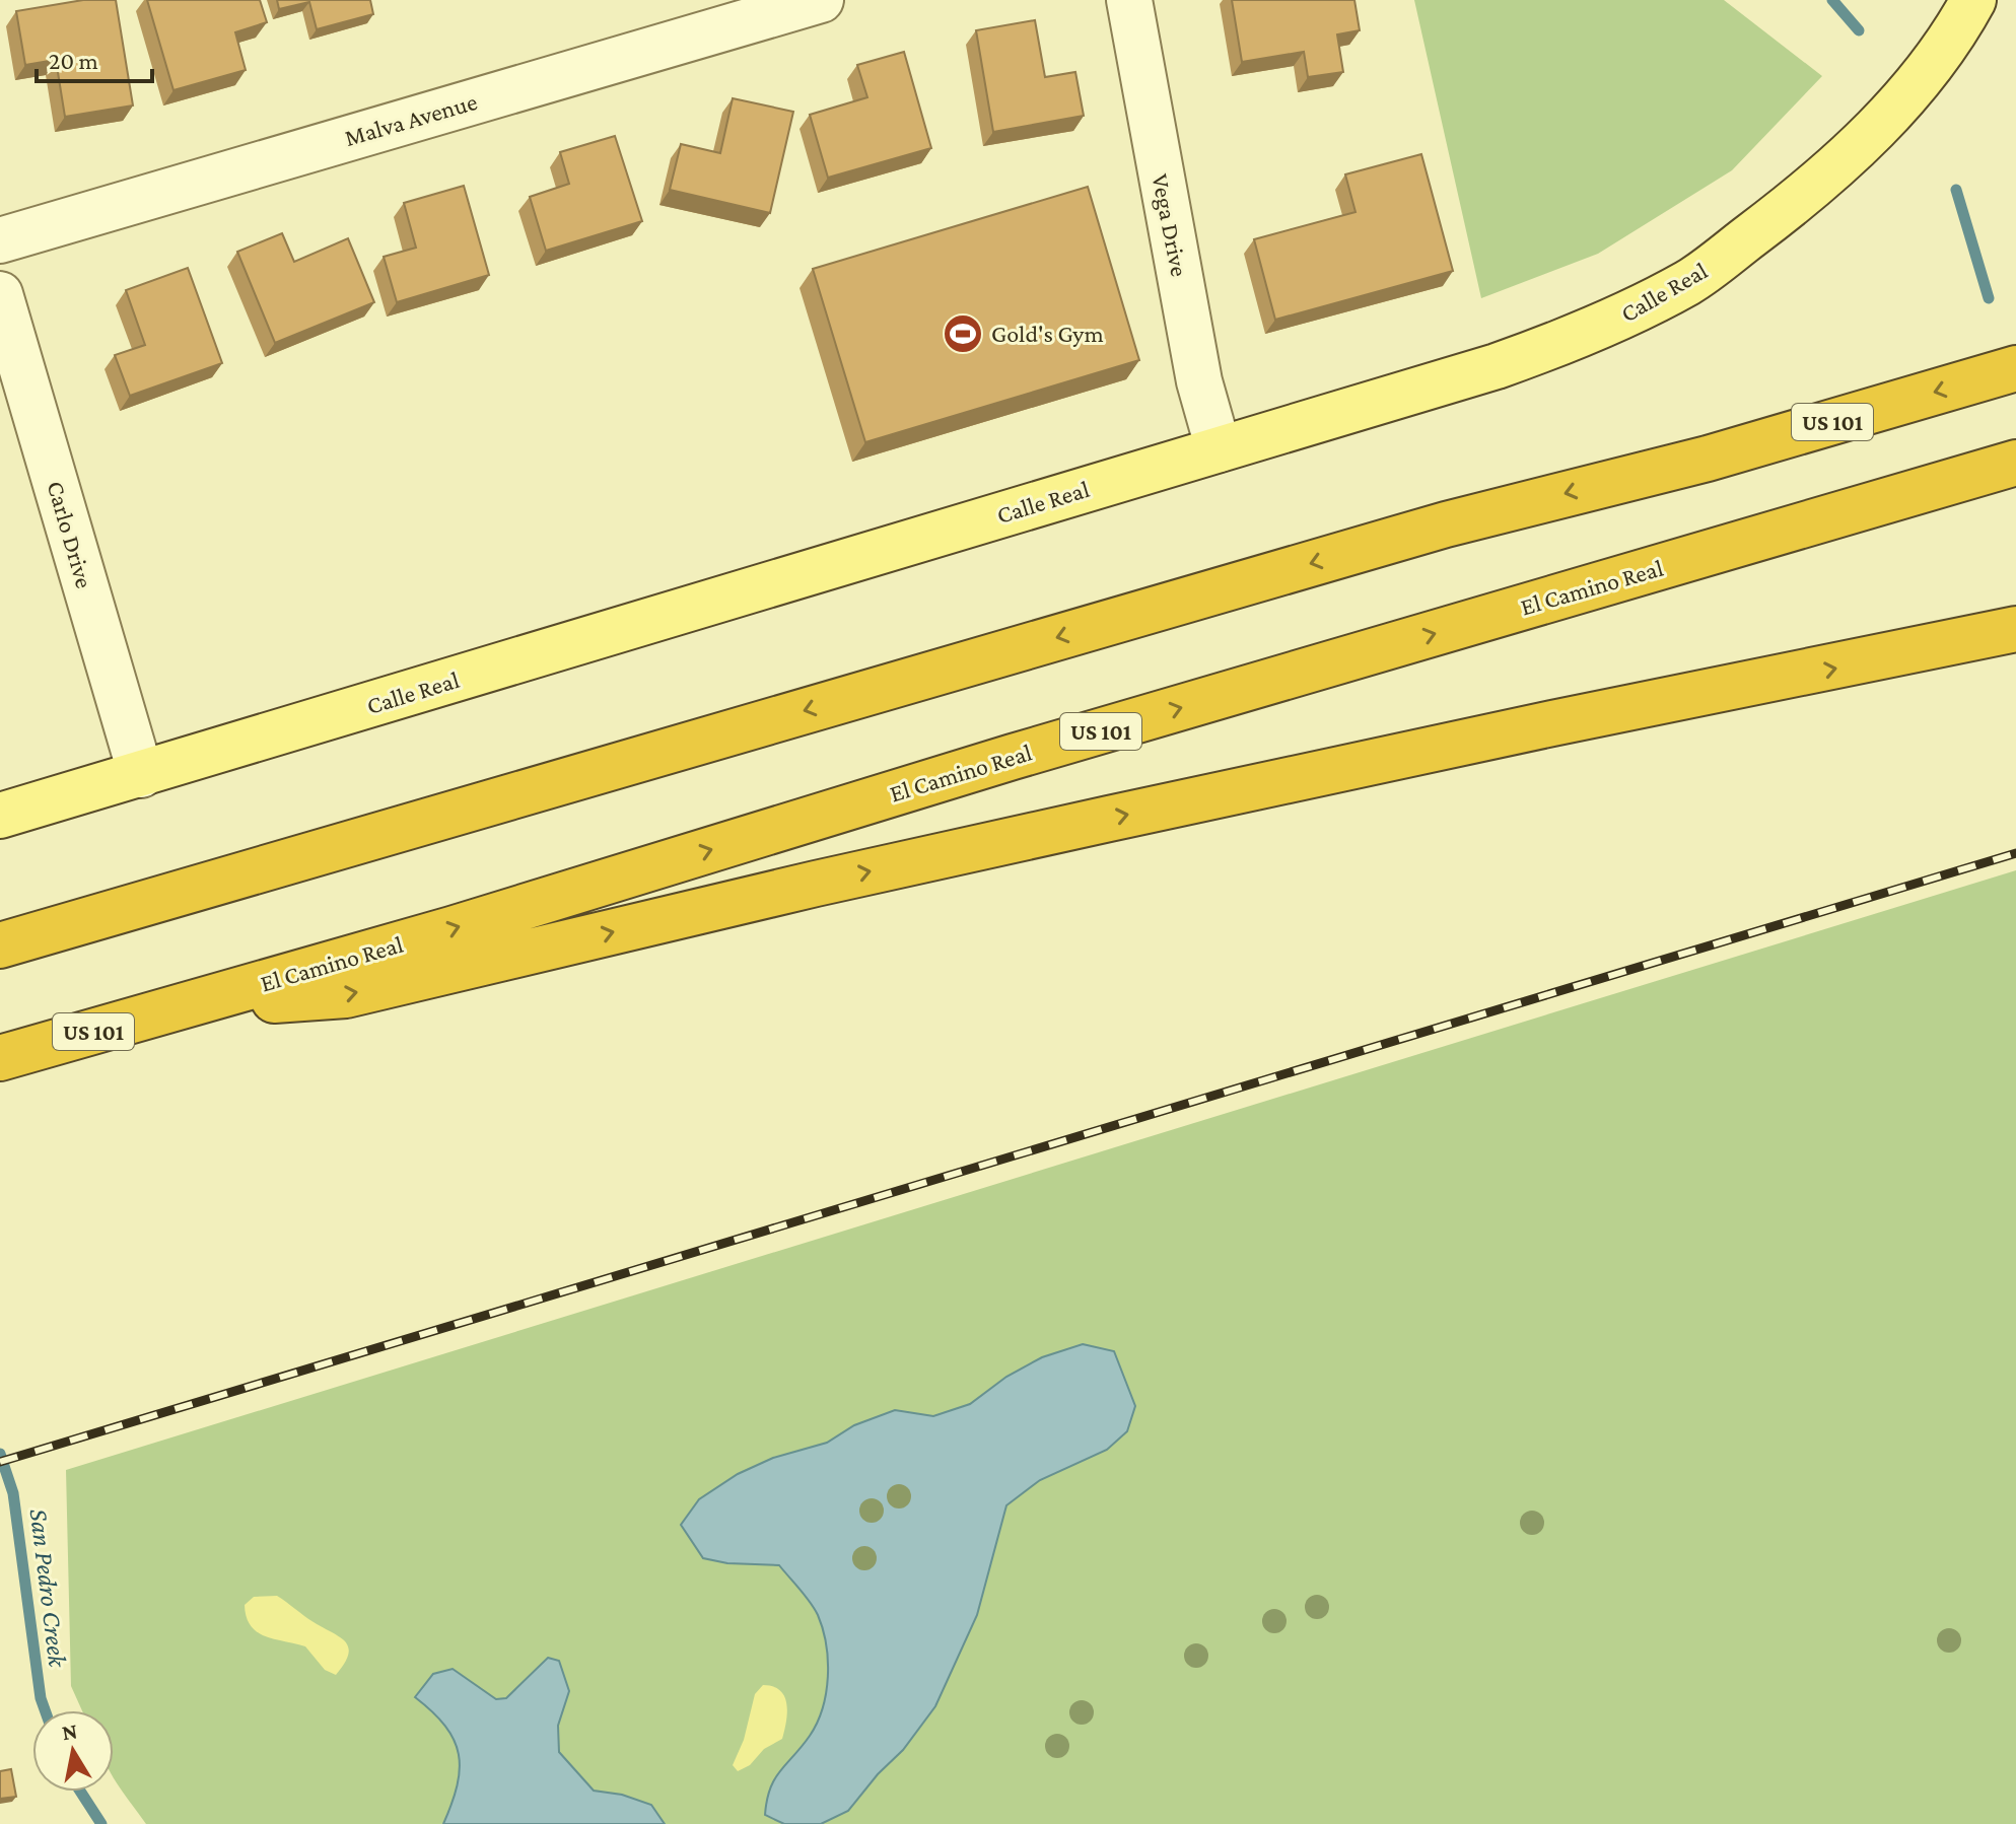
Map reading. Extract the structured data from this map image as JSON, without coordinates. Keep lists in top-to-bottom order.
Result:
{
  "streets": {
    "highway": ["US 101", "El Camino Real"],
    "main road": ["Calle Real"],
    "street": ["Malva Avenue", "Vega Drive", "Carlo Drive"]
  },
  "crossings": [
    ["Vega Drive", "Calle Real"],
    ["Calle Real", "Carlo Drive"]
  ],
  "water": ["San Pedro Creek"],
  "places": {
    "sports": ["Gold's Gym"]
  },
  "scale_bar": "20 m",
  "north": "top"
}
